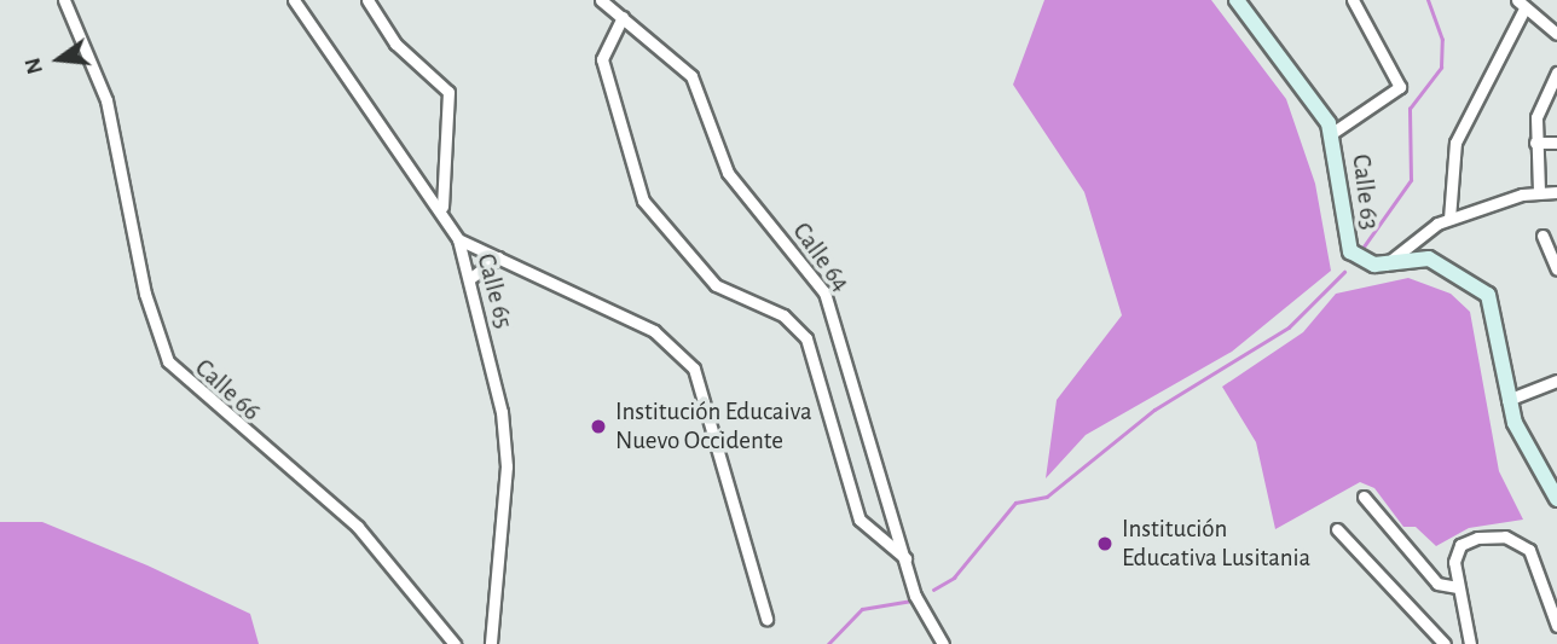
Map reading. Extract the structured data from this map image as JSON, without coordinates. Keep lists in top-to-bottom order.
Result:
{
  "streets": {
    "main road": ["Calle 63"],
    "street": ["Calle 64", "Calle 65", "Calle 66"]
  },
  "places": ["Institución Educaiva Nuevo Occidente", "Institución Educativa Lusitania"],
  "north": "left"
}
